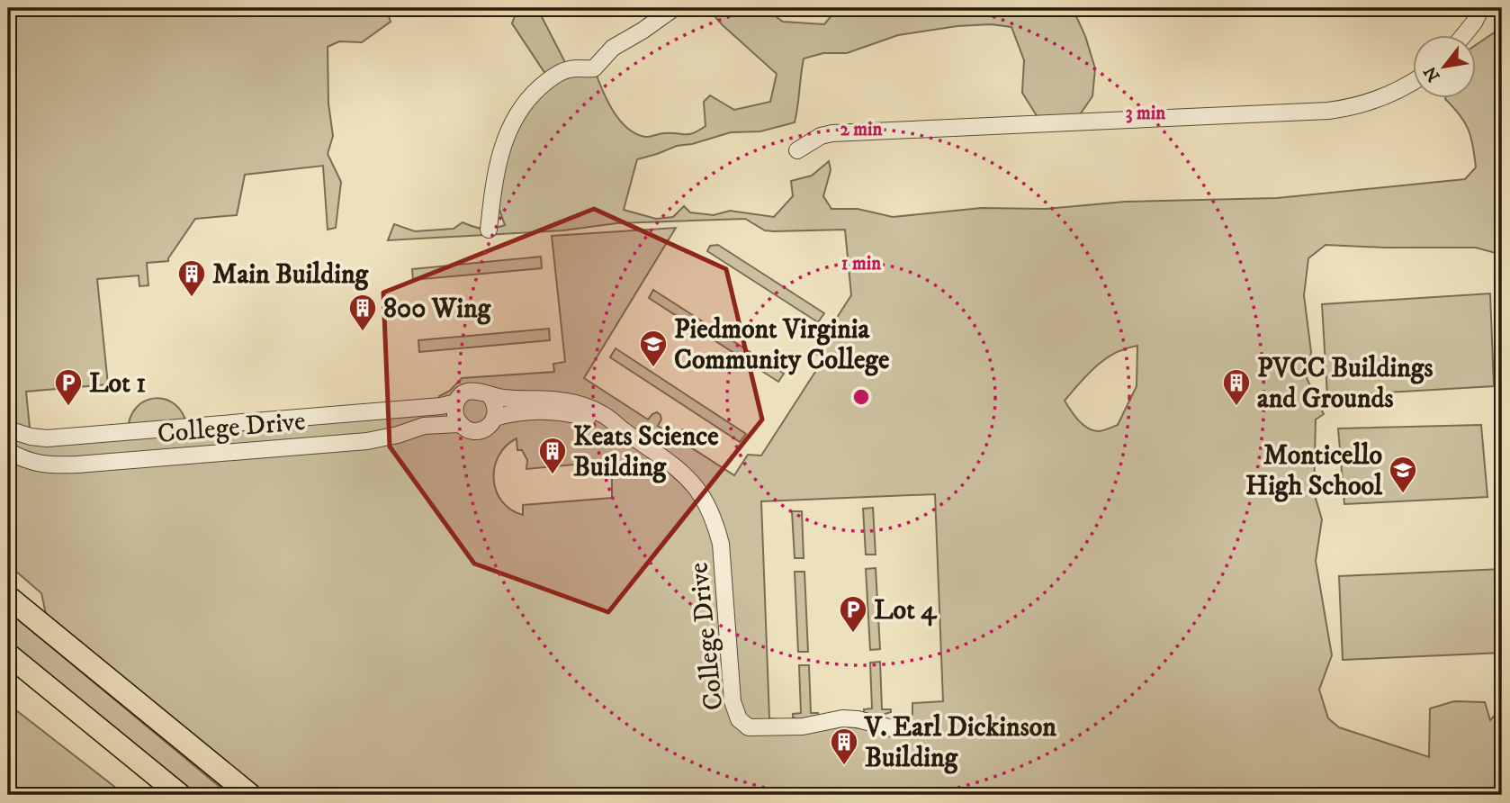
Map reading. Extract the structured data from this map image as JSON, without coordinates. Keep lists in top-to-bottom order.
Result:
{
  "streets": {
    "street": ["College Drive"]
  },
  "places": {
    "building": [
      "Main Building",
      "800 Wing",
      "PVCC Buildings and Grounds",
      "Keats Science Building",
      "V. Earl Dickinson Building"
    ],
    "school or university": ["Piedmont Virginia Community College", "Monticello High School"],
    "parking": ["Lot 1", "Lot 4"]
  },
  "north": "bottom left",
  "rings": ["3 min", "2 min", "1 min"]
}
